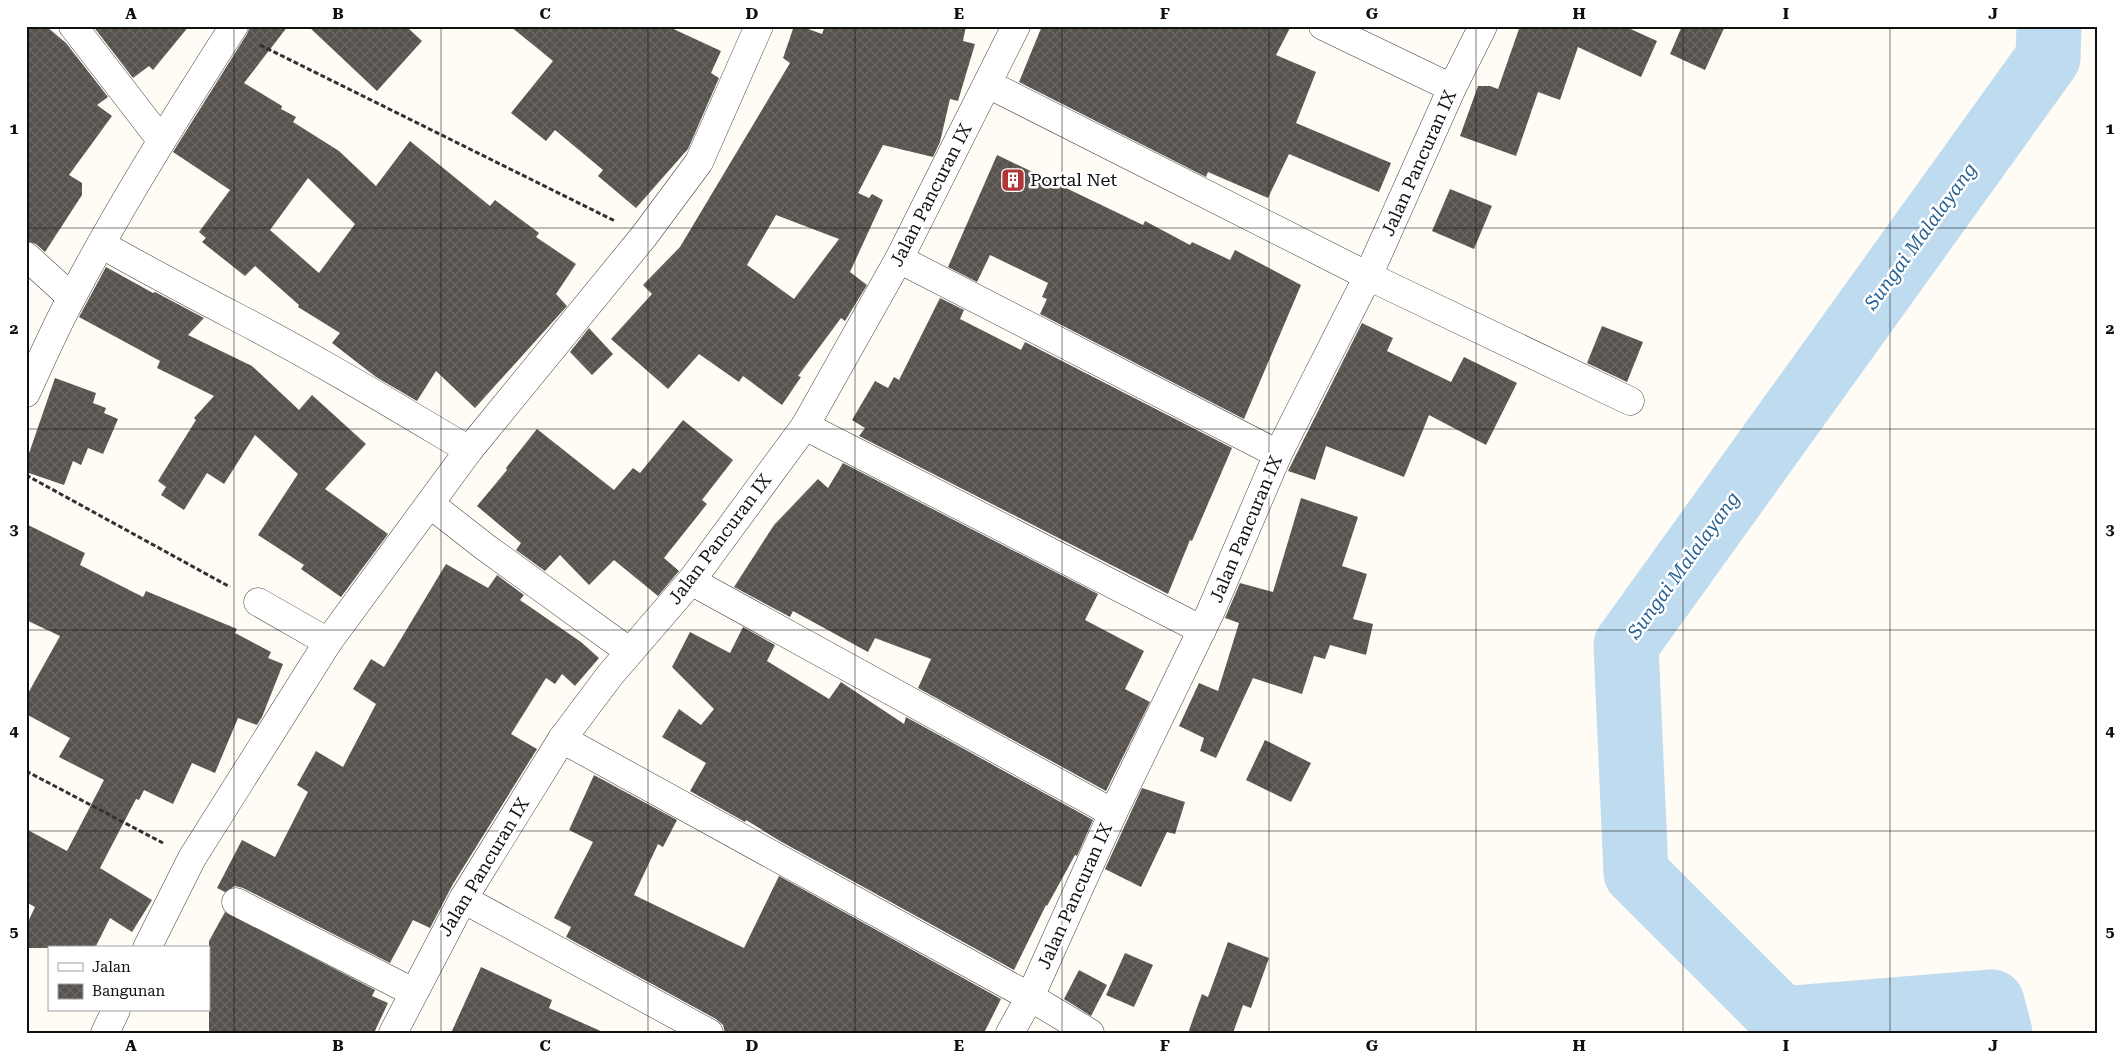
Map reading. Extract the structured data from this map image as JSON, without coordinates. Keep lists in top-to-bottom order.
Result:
{
  "streets": {
    "street": ["Jalan Pancuran IX"]
  },
  "water": ["Sungai Malalayang"],
  "places": {
    "building": ["Portal Net"]
  },
  "legend": ["Jalan", "Bangunan"],
  "grid": {
    "columns": [
      "A",
      "B",
      "C",
      "D",
      "E",
      "F",
      "G",
      "H",
      "I",
      "J"
    ],
    "rows": [
      "1",
      "2",
      "3",
      "4",
      "5"
    ]
  }
}
